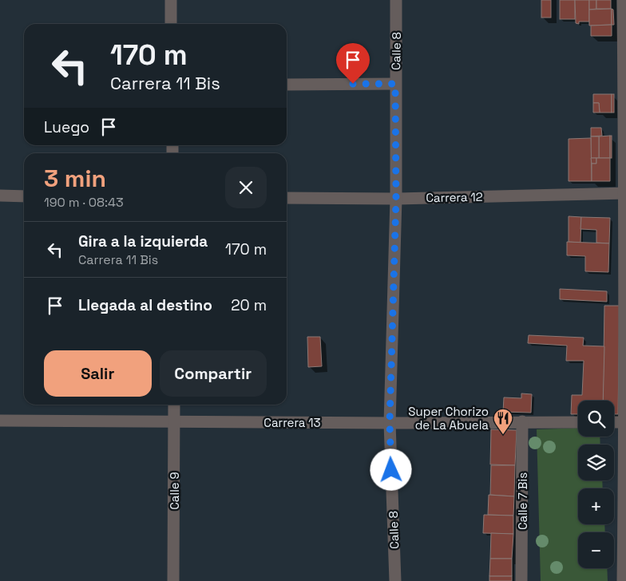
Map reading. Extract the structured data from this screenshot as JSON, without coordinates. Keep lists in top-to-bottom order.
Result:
{
  "streets": {
    "street": [
      "Calle 8",
      "Carrera 12",
      "Carrera 13",
      "Calle 9",
      "Calle 7 Bis"
    ]
  },
  "crossings": [
    ["Calle 8", "Carrera 12"],
    ["Calle 8", "Carrera 13"],
    ["Carrera 13", "Calle 9"],
    ["Carrera 13", "Calle 7 Bis"]
  ],
  "places": {
    "restaurant": ["Super Chorizo de La Abuela"]
  },
  "page": {
    "turn": ["170 m", "Carrera 11 Bis"],
    "then": "Luego",
    "heading": ["3 min", "190 m · 08:43"],
    "list": [
      {
        "name": "Gira a la izquierda",
        "note": "Carrera 11 Bis",
        "value": "170 m"
      },
      {
        "name": "Llegada al destino",
        "value": "20 m"
      }
    ],
    "buttons": ["Salir", "Compartir"],
    "map_buttons": ["+", "−"]
  }
}
